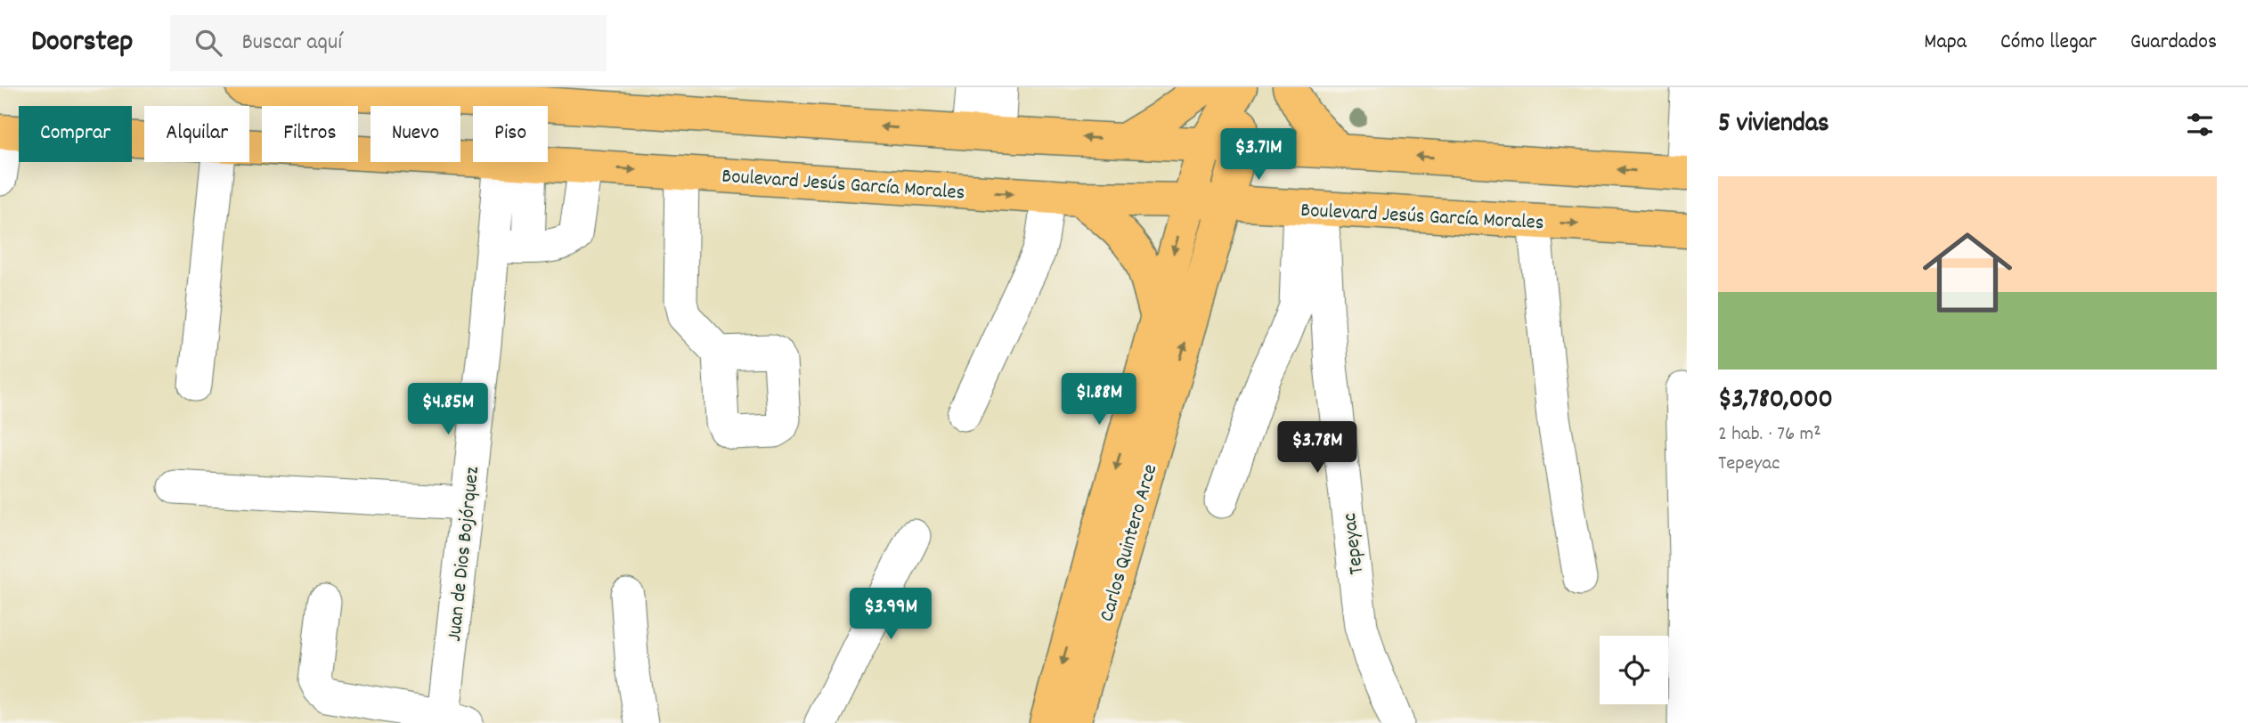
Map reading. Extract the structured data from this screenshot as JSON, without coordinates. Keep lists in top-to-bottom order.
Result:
{
  "streets": {
    "main road": ["Boulevard Jesús García Morales", "Carlos Quintero Arce"],
    "street": ["Tepeyac", "Juan de Dios Bojórquez"]
  },
  "crossings": [
    ["Boulevard Jesús García Morales", "Carlos Quintero Arce"],
    ["Boulevard Jesús García Morales", "Tepeyac"],
    ["Boulevard Jesús García Morales", "Juan de Dios Bojórquez"]
  ],
  "page": {
    "header": "Doorstep",
    "search": "Buscar aquí",
    "nav": ["Mapa", "Cómo llegar", "Guardados"],
    "heading": "5 viviendas",
    "chip": [
      "Comprar",
      "Alquilar",
      "Filtros",
      "Nuevo",
      "Piso"
    ],
    "price": [
      "$3.71M",
      "$1.88M",
      "$4.85M",
      "$3.78M",
      "$3.99M"
    ],
    "list": [
      {
        "name": "$3,780,000",
        "note": "2 hab. · 76 m² · Tepeyac"
      }
    ]
  }
}
